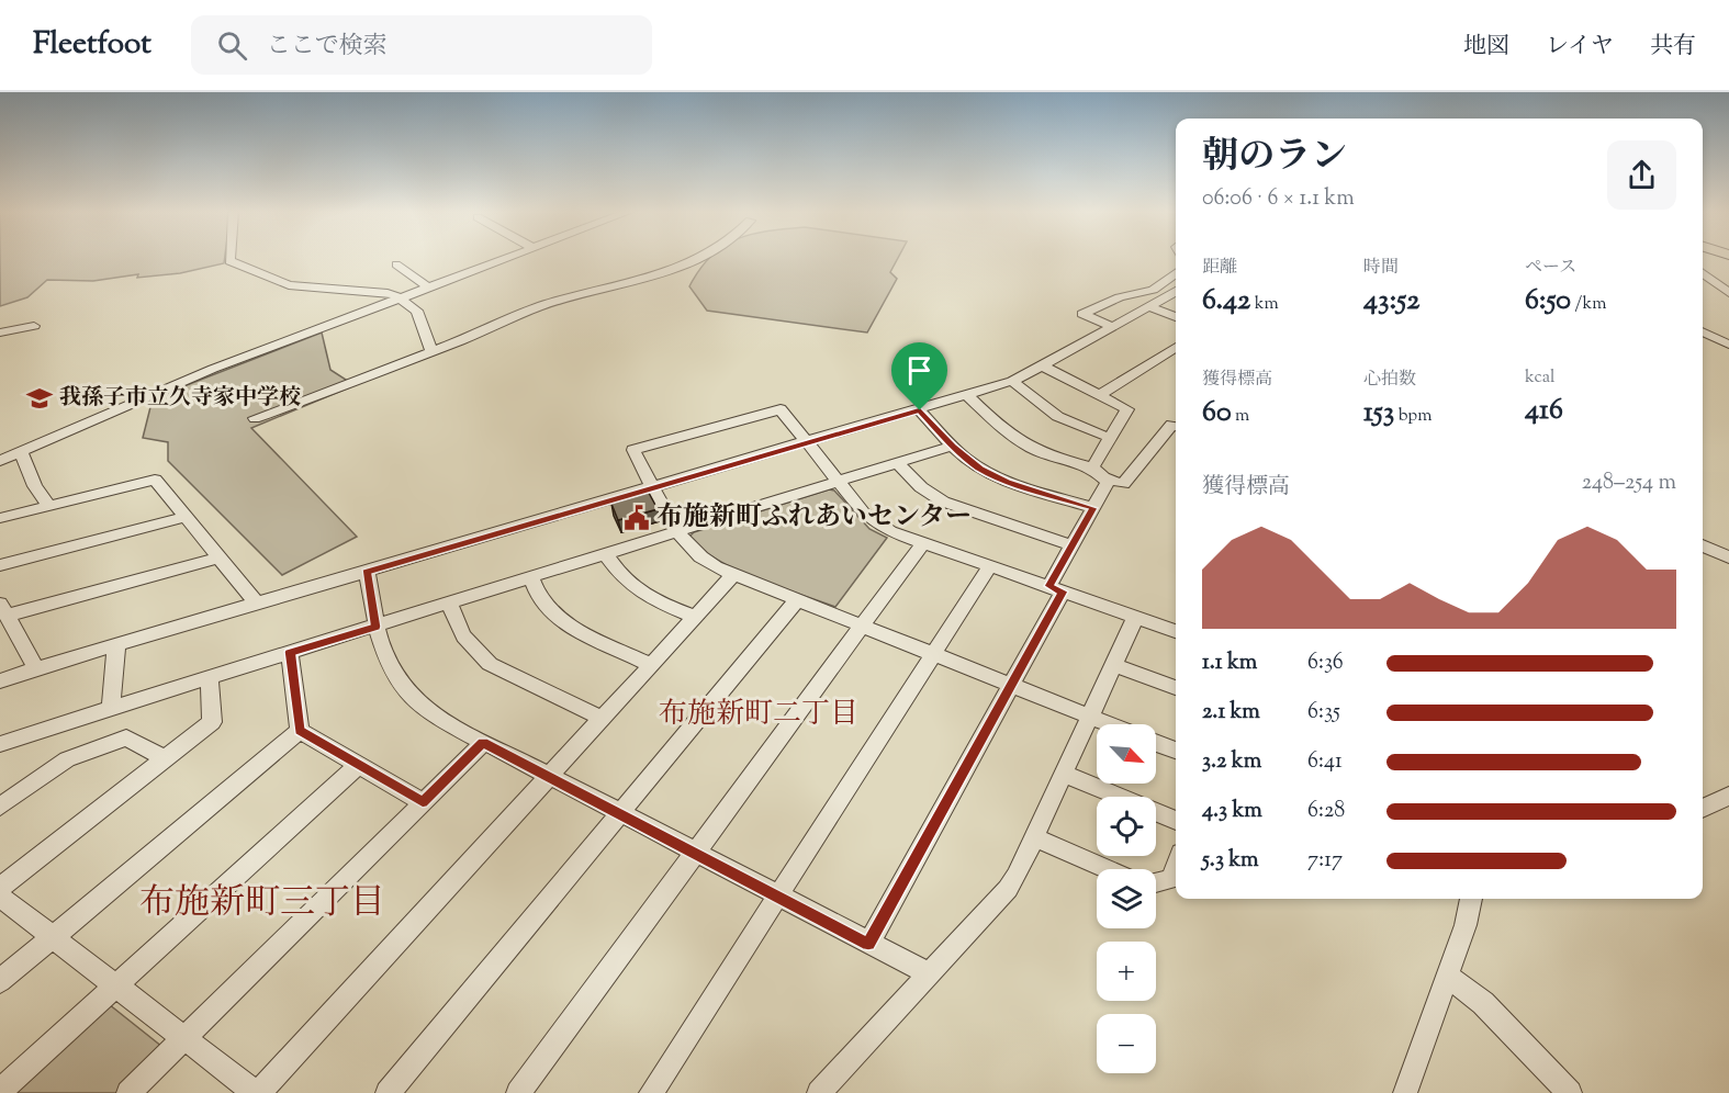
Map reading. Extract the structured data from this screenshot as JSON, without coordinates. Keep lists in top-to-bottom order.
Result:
{
  "districts": ["布施新町二丁目", "布施新町三丁目"],
  "places": {
    "school or university": ["我孫子市立久寺家中学校"],
    "public building": ["布施新町ふれあいセンター"]
  },
  "north": "bottom right",
  "page": {
    "header": "Fleetfoot",
    "search": "ここで検索",
    "nav": ["地図", "レイヤ", "共有"],
    "heading": ["朝のラン", "06:06 · 6 × 1.1 km"],
    "stats": [
      ["距離", "6.42 km"],
      ["時間", "43:52"],
      ["ペース", "6:50 /km"],
      ["獲得標高", "60 m"],
      ["心拍数", "153 bpm"],
      ["kcal", "416"]
    ],
    "chart": ["獲得標高", "248–254 m"],
    "list": [
      {
        "name": "1.1 km",
        "note": "6:36"
      },
      {
        "name": "2.1 km",
        "note": "6:35"
      },
      {
        "name": "3.2 km",
        "note": "6:41"
      },
      {
        "name": "4.3 km",
        "note": "6:28"
      },
      {
        "name": "5.3 km",
        "note": "7:17"
      }
    ],
    "map_buttons": ["+", "−"]
  }
}
